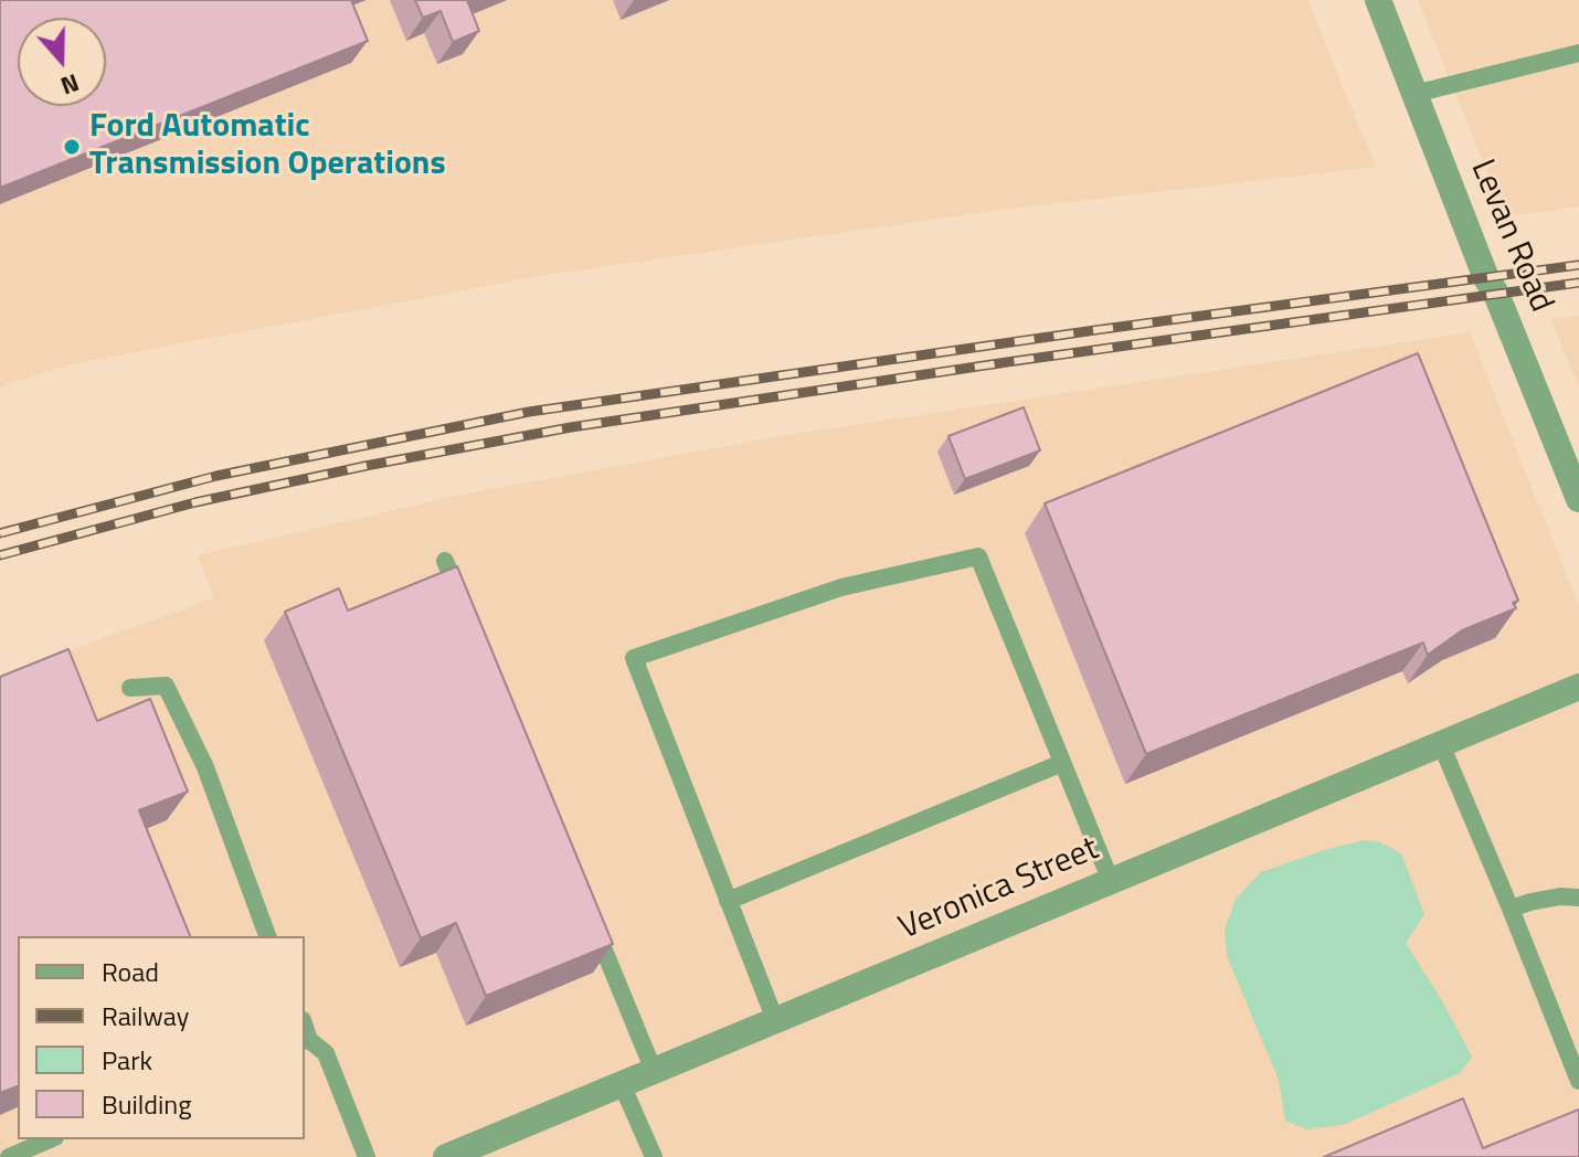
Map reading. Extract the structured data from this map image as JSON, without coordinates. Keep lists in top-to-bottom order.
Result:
{
  "streets": {
    "street": ["Levan Road", "Veronica Street"]
  },
  "places": ["Ford Automatic Transmission Operations"],
  "legend": [
    "Road",
    "Railway",
    "Park",
    "Building"
  ],
  "north": "bottom"
}
